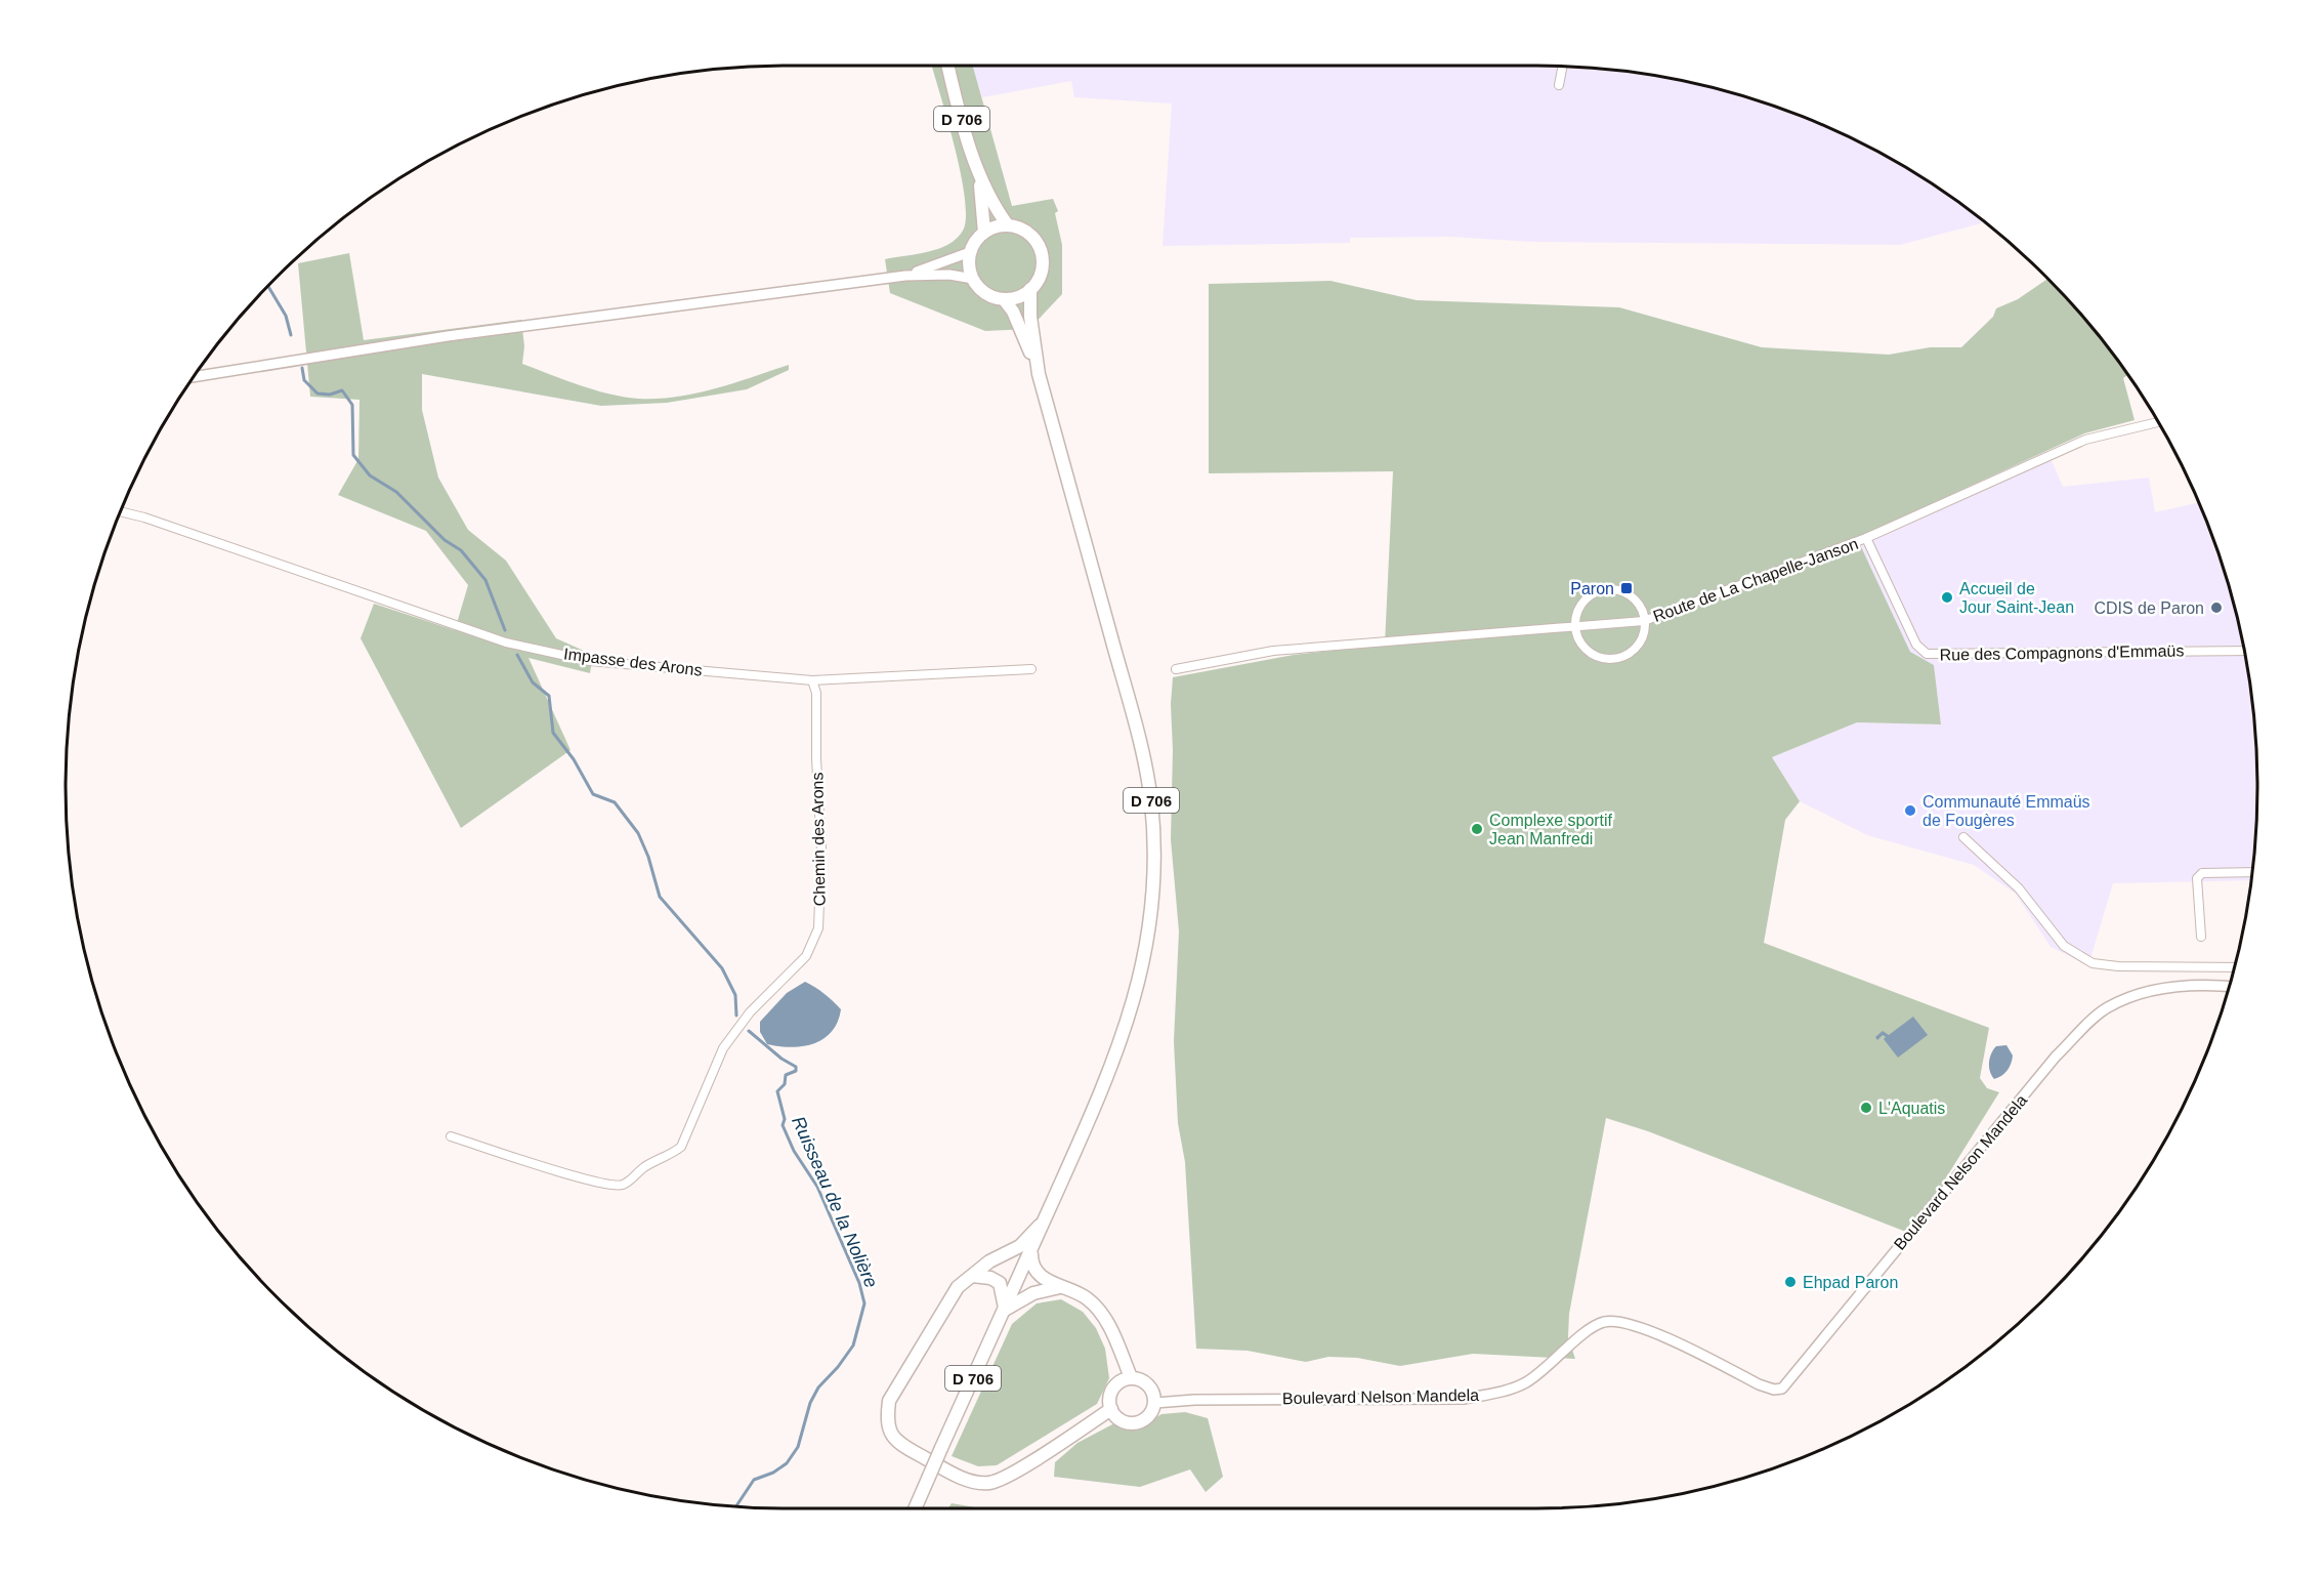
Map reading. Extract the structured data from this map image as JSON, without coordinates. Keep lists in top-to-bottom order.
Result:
{
  "streets": {
    "main road": ["D 706"],
    "street": [
      "Route de La Chapelle-Janson",
      "Rue des Compagnons d'Emmaüs",
      "Impasse des Arons",
      "Chemin des Arons",
      "Boulevard Nelson Mandela"
    ]
  },
  "crossings": [
    ["Route de La Chapelle-Janson", "Rue des Compagnons d'Emmaüs"],
    ["Impasse des Arons", "Chemin des Arons"]
  ],
  "water": ["Ruisseau de la Nolière"],
  "places": {
    "transit": ["Paron"],
    "other": [
      "Accueil de Jour Saint-Jean",
      "CDIS de Paron",
      "Communauté Emmaüs de Fougères",
      "Complexe sportif Jean Manfredi",
      "L'Aquatis",
      "Ehpad Paron"
    ]
  }
}
